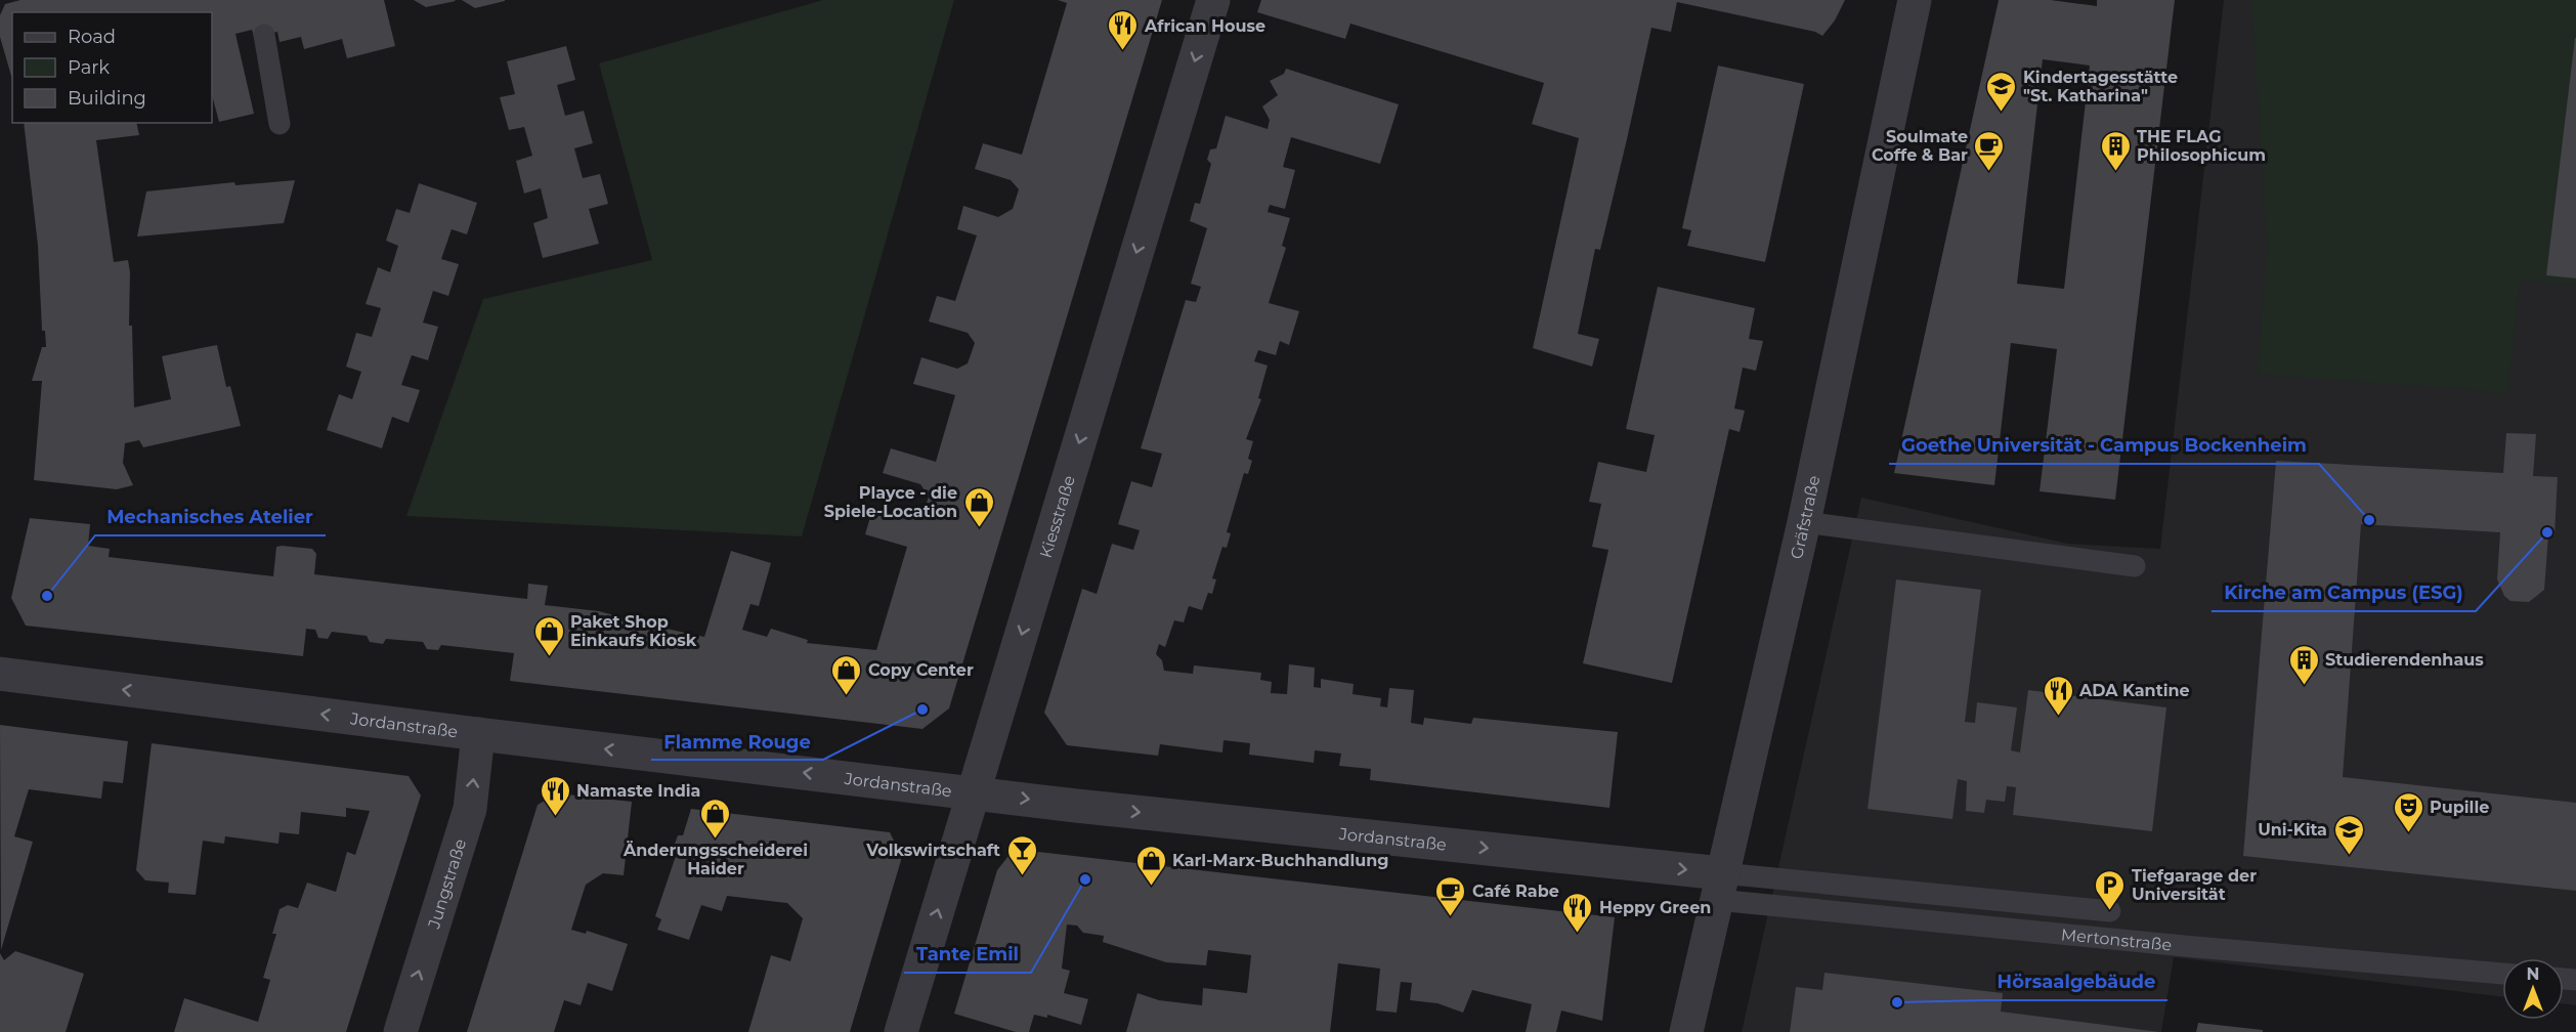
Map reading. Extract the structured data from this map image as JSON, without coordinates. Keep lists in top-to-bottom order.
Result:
{
  "streets": {
    "street": [
      "Kiesstraße",
      "Gräfstraße",
      "Jordanstraße",
      "Jungstraße"
    ],
    "lane": ["Mertonstraße"]
  },
  "crossings": [
    ["Kiesstraße", "Jordanstraße"],
    ["Gräfstraße", "Jordanstraße"],
    ["Gräfstraße", "Mertonstraße"],
    ["Jordanstraße", "Jungstraße"],
    ["Jordanstraße", "Mertonstraße"]
  ],
  "one_way": ["Jungstraße"],
  "places": {
    "restaurant": [
      "African House",
      "ADA Kantine",
      "Namaste India",
      "Heppy Green"
    ],
    "school or university": ["Kindertagesstätte \"St. Katharina\"", "Uni-Kita"],
    "cafe": ["Soulmate Coffe & Bar", "Café Rabe"],
    "building": ["THE FLAG Philosophicum", "Studierendenhaus"],
    "other": [
      "Goethe Universität - Campus Bockenheim",
      "Kirche am Campus (ESG)",
      "Mechanisches Atelier",
      "Flamme Rouge",
      "Tante Emil",
      "Hörsaalgebäude"
    ],
    "shop": [
      "Playce - die Spiele-Location",
      "Paket Shop Einkaufs Kiosk",
      "Copy Center",
      "Änderungsscheiderei Haider",
      "Karl-Marx-Buchhandlung"
    ],
    "theatre": ["Pupille"],
    "bar": ["Volkswirtschaft"],
    "parking": ["Tiefgarage der Universität"]
  },
  "legend": ["Road", "Park", "Building"],
  "north": "top"
}
